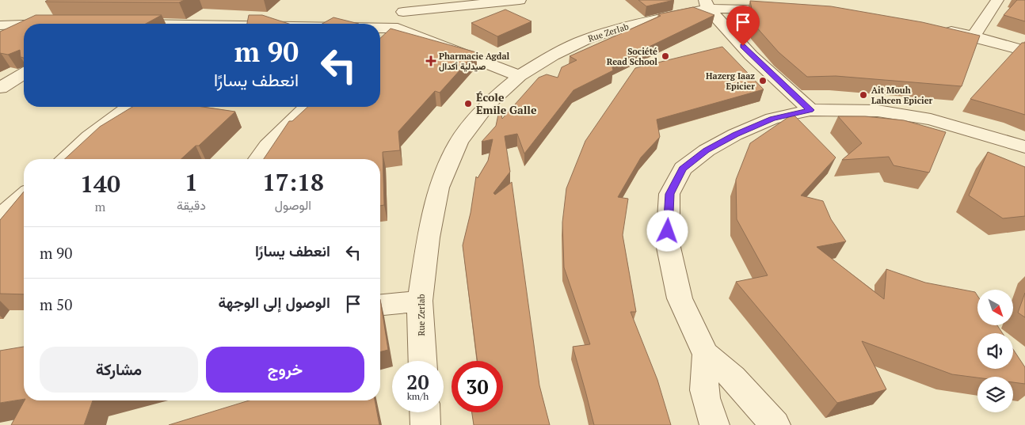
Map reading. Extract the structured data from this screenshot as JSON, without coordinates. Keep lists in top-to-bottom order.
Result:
{
  "streets": {
    "street": ["Rue ZerIab"]
  },
  "places": {
    "other": [
      "Société Read School",
      "Hazerg Iaaz Epicier",
      "Ait Mouh Lahcen Epicier",
      "École Emile Galle"
    ],
    "health": ["Pharmacie Agdal صيدلية أكدال"]
  },
  "north": "bottom right",
  "page": {
    "turn": ["90 m", "انعطف يسارًا"],
    "eta": [
      "17:18",
      "الوصول",
      "1",
      "دقيقة",
      "140",
      "m"
    ],
    "list": [
      {
        "name": "انعطف يسارًا",
        "value": "90 m"
      },
      {
        "name": "الوصول إلى الوجهة",
        "value": "50 m"
      }
    ],
    "buttons": ["خروج", "مشاركة"],
    "speed": "20 km/h",
    "limit": "30"
  }
}
